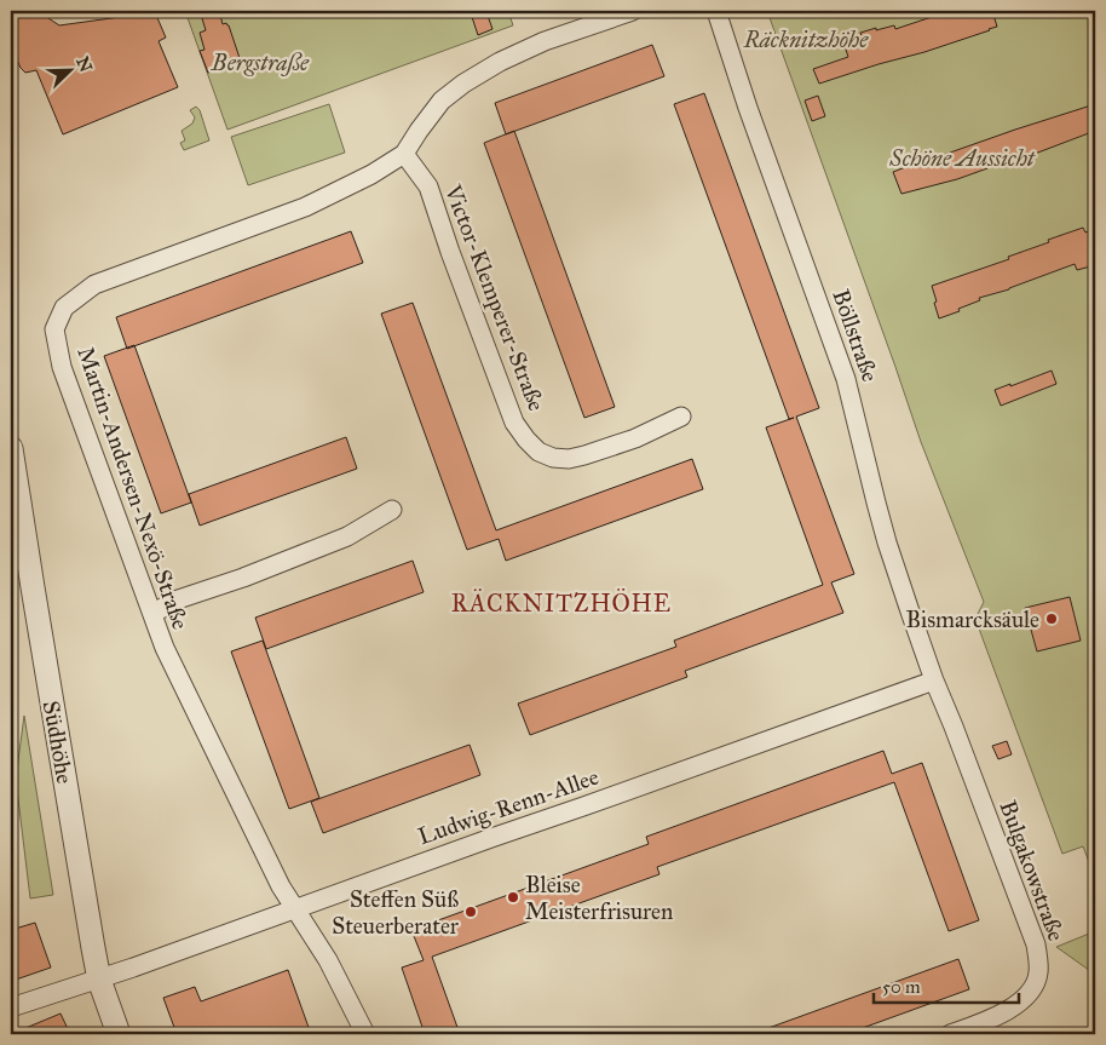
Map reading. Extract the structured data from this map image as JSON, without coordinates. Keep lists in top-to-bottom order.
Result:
{
  "streets": {
    "street": [
      "Victor-Klemperer-Straße",
      "Böllstraße",
      "Martin-Andersen-Nexö-Straße",
      "Südhöhe",
      "Ludwig-Renn-Allee",
      "Bulgakowstraße"
    ]
  },
  "crossings": [
    ["Victor-Klemperer-Straße", "Martin-Andersen-Nexö-Straße"],
    ["Böllstraße", "Ludwig-Renn-Allee"],
    ["Böllstraße", "Bulgakowstraße"],
    ["Martin-Andersen-Nexö-Straße", "Ludwig-Renn-Allee"],
    ["Südhöhe", "Ludwig-Renn-Allee"],
    ["Ludwig-Renn-Allee", "Bulgakowstraße"]
  ],
  "districts": ["RÄCKNITZHÖHE"],
  "parks": ["Räcknitzhöhe", "Bergstraße", "Schöne Aussicht"],
  "places": ["Bismarcksäule", "Bleise Meisterfrisuren", "Steffen Süß Steuerberater"],
  "scale_bar": "50 m",
  "north": "top right"
}
